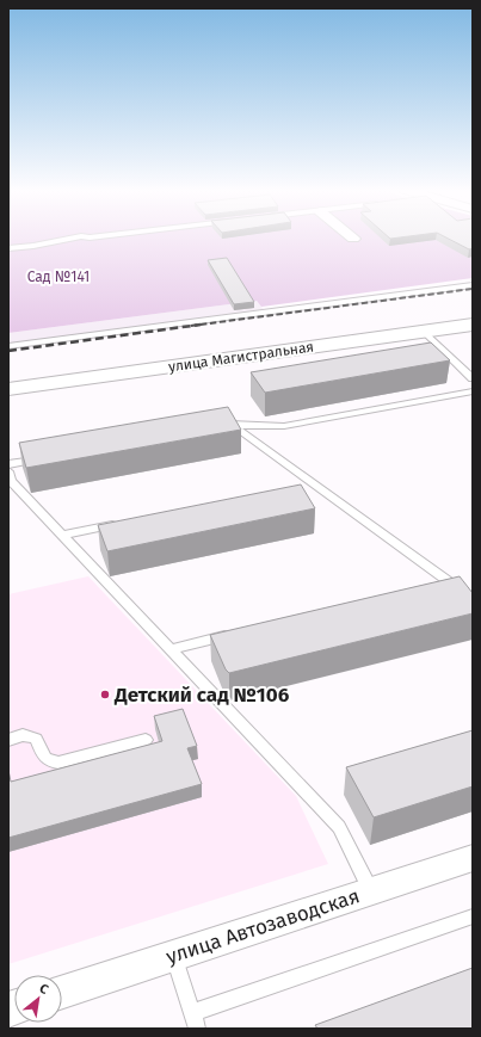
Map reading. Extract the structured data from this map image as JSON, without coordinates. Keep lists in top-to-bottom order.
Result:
{
  "streets": {
    "main road": ["улица Магистральная"],
    "street": ["улица Автозаводская"]
  },
  "parks": ["Сад №141"],
  "places": ["Детский сад №106"],
  "north": "top right"
}
